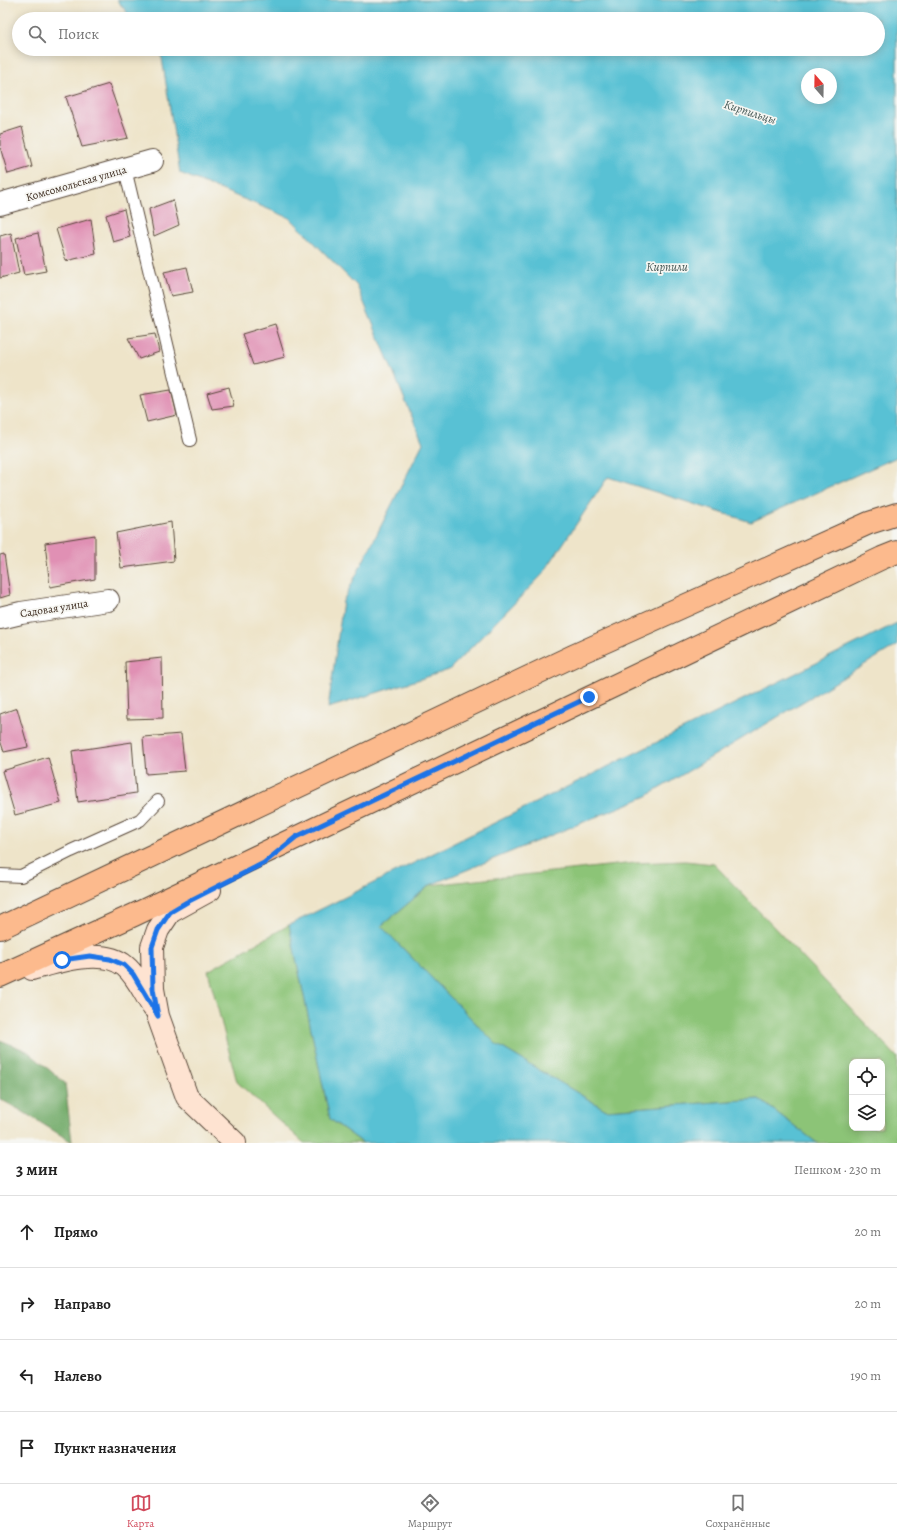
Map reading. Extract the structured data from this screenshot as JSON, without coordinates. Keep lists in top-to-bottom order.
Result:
{
  "streets": {
    "street": ["Комсомольская улица", "Садовая улица"]
  },
  "water": ["Кирпильцы", "Кирпили"],
  "north": "top",
  "page": {
    "search": "Поиск",
    "heading": ["3 мин", "Пешком · 230 m"],
    "list": [
      ["Прямо", "20 m"],
      ["Направо", "20 m"],
      ["Налево", "190 m"],
      "Пункт назначения"
    ],
    "nav": ["Карта", "Маршрут", "Сохранённые"]
  }
}
